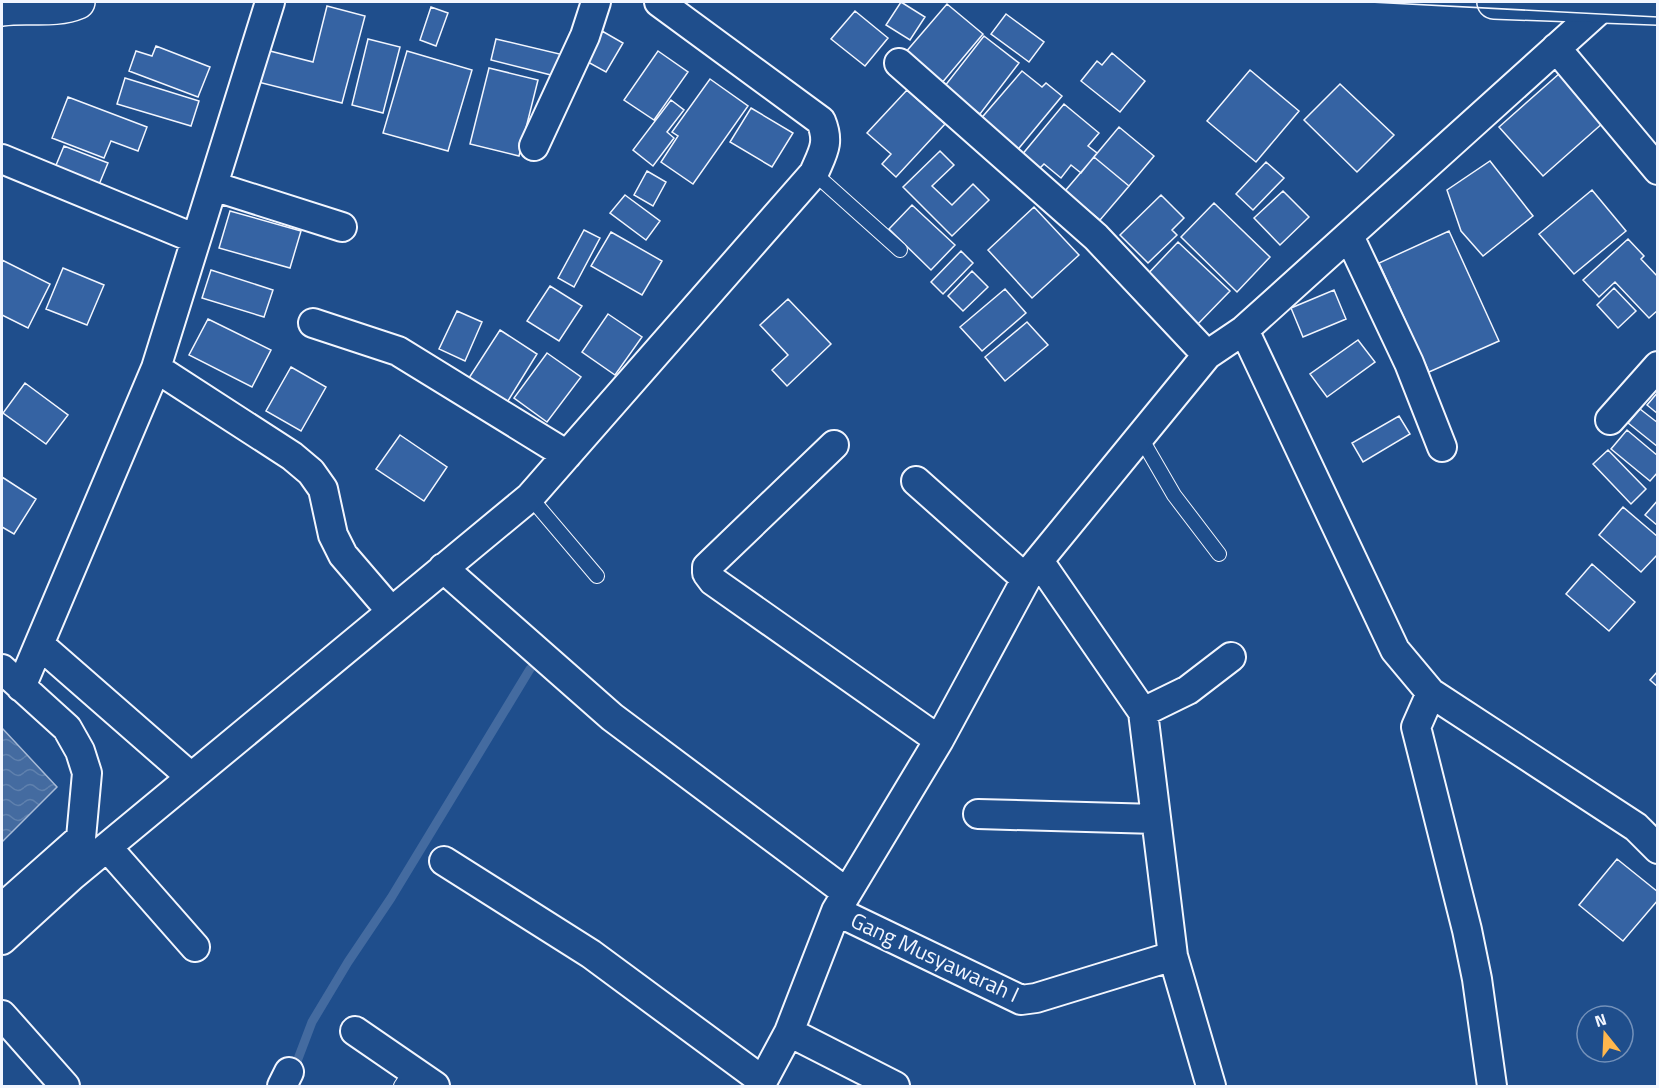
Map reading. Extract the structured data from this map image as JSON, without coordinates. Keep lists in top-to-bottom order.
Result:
{
  "streets": {
    "street": ["Gang Musyawarah I"]
  },
  "north": "top"
}
